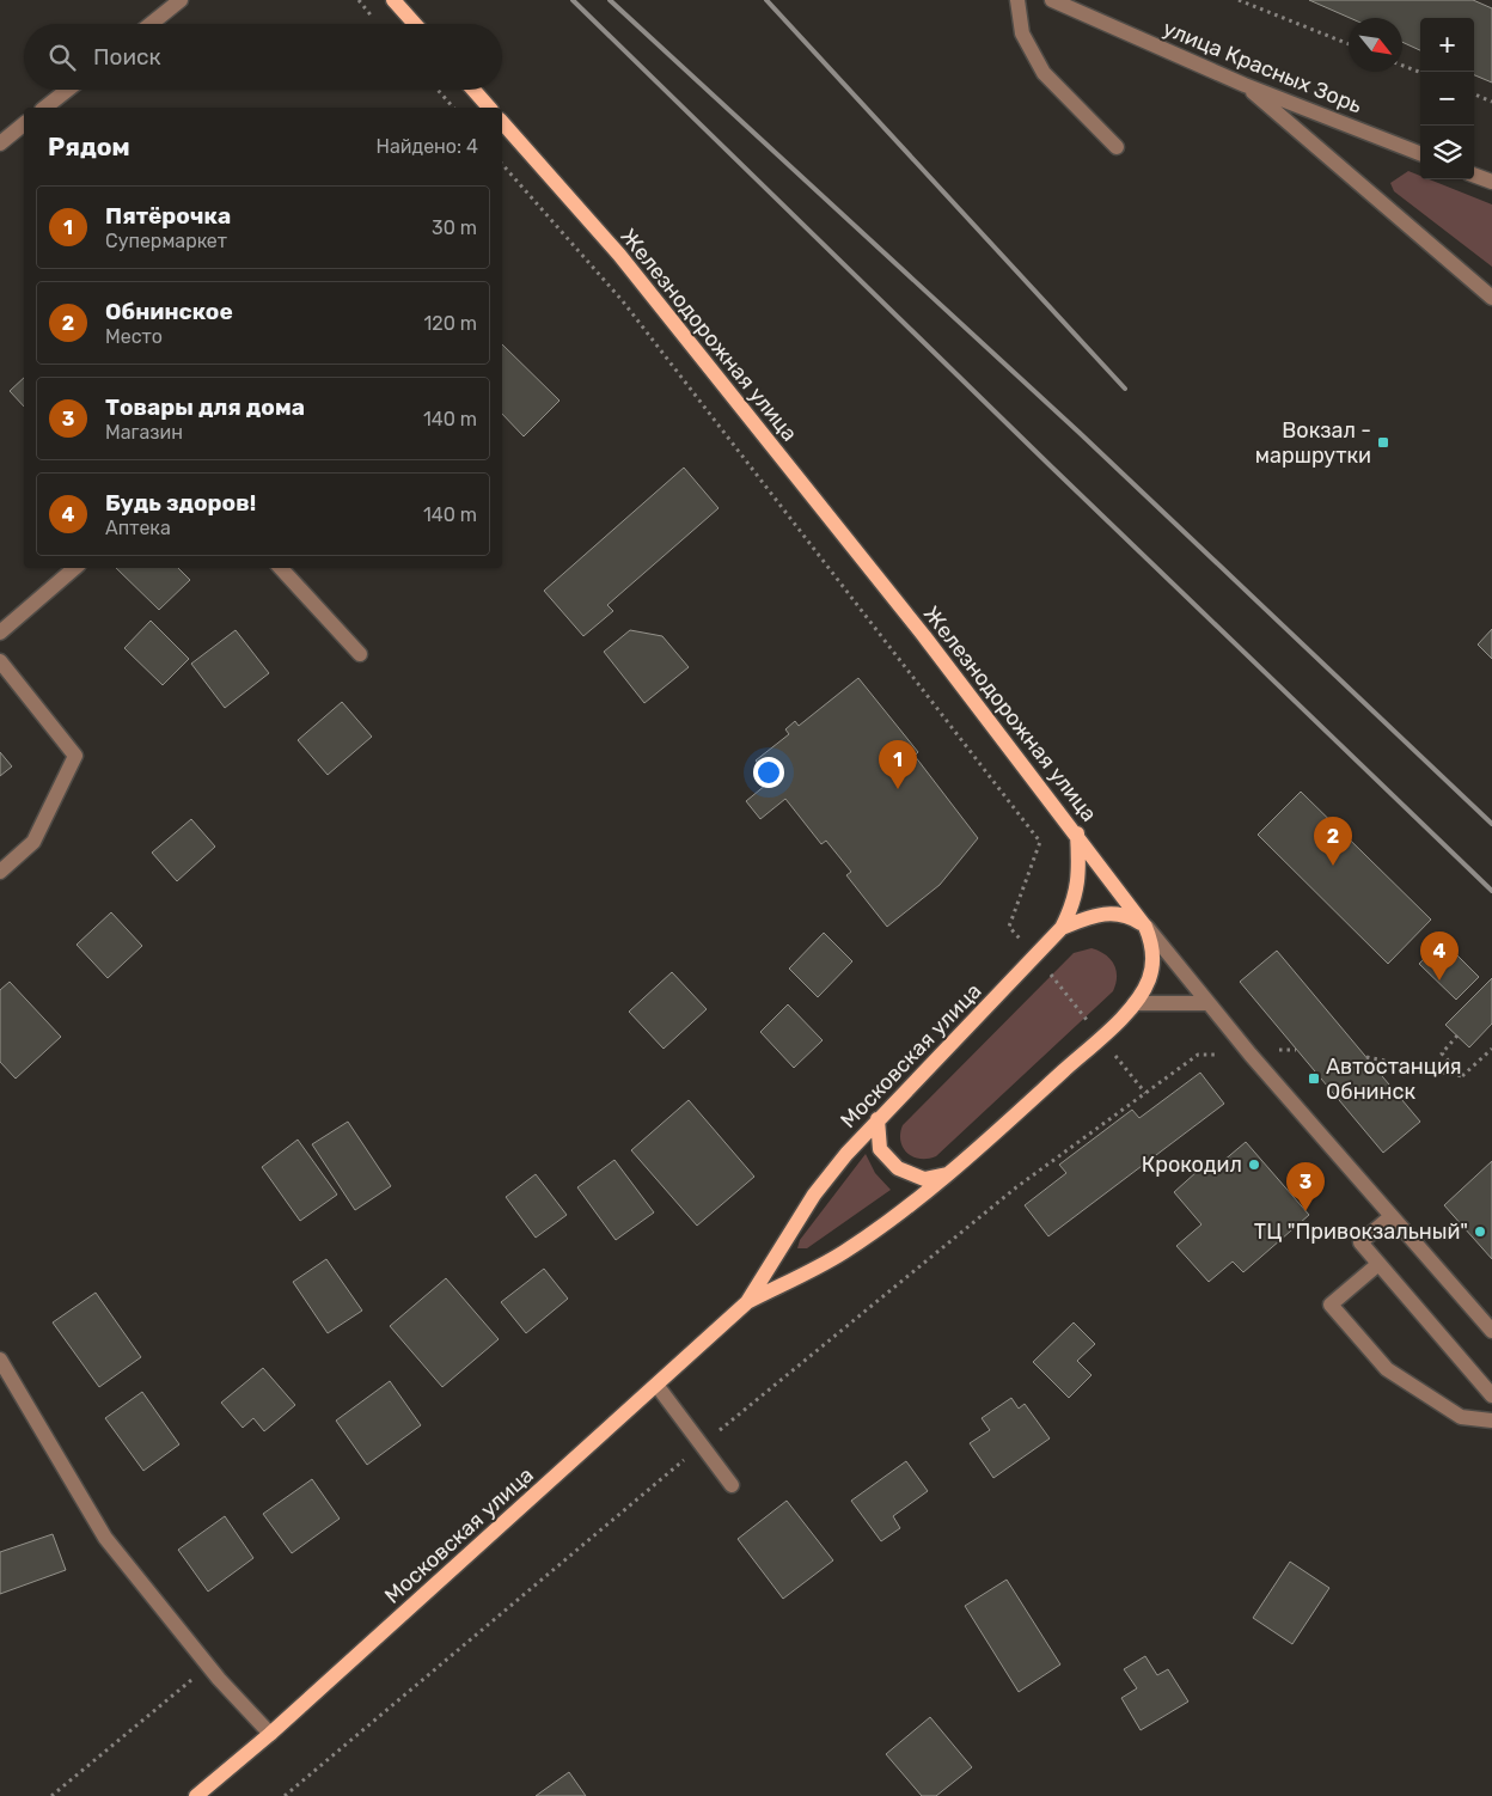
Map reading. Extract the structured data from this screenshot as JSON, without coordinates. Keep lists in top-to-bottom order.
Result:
{
  "streets": {
    "main road": ["Железнодорожная улица", "Московская улица"],
    "street": ["улица Красных Зорь"]
  },
  "crossings": [
    ["Железнодорожная улица", "Московская улица"]
  ],
  "places": {
    "transit": ["Вокзал - маршрутки", "Автостанция Обнинск"],
    "other": ["Крокодил", "ТЦ \"Привокзальный\""]
  },
  "north": "bottom right",
  "page": {
    "map_buttons": ["+", "−"],
    "search": "Поиск",
    "heading": ["Рядом", "Найдено: 4"],
    "list": [
      {
        "mark": "1",
        "name": "Пятёрочка",
        "note": "Супермаркет",
        "value": "30 m"
      },
      {
        "mark": "2",
        "name": "Обнинское",
        "note": "Место",
        "value": "120 m"
      },
      {
        "mark": "3",
        "name": "Товары для дома",
        "note": "Магазин",
        "value": "140 m"
      },
      {
        "mark": "4",
        "name": "Будь здоров!",
        "note": "Аптека",
        "value": "140 m"
      }
    ],
    "pins": [
      "1",
      "2",
      "4",
      "3"
    ]
  }
}
